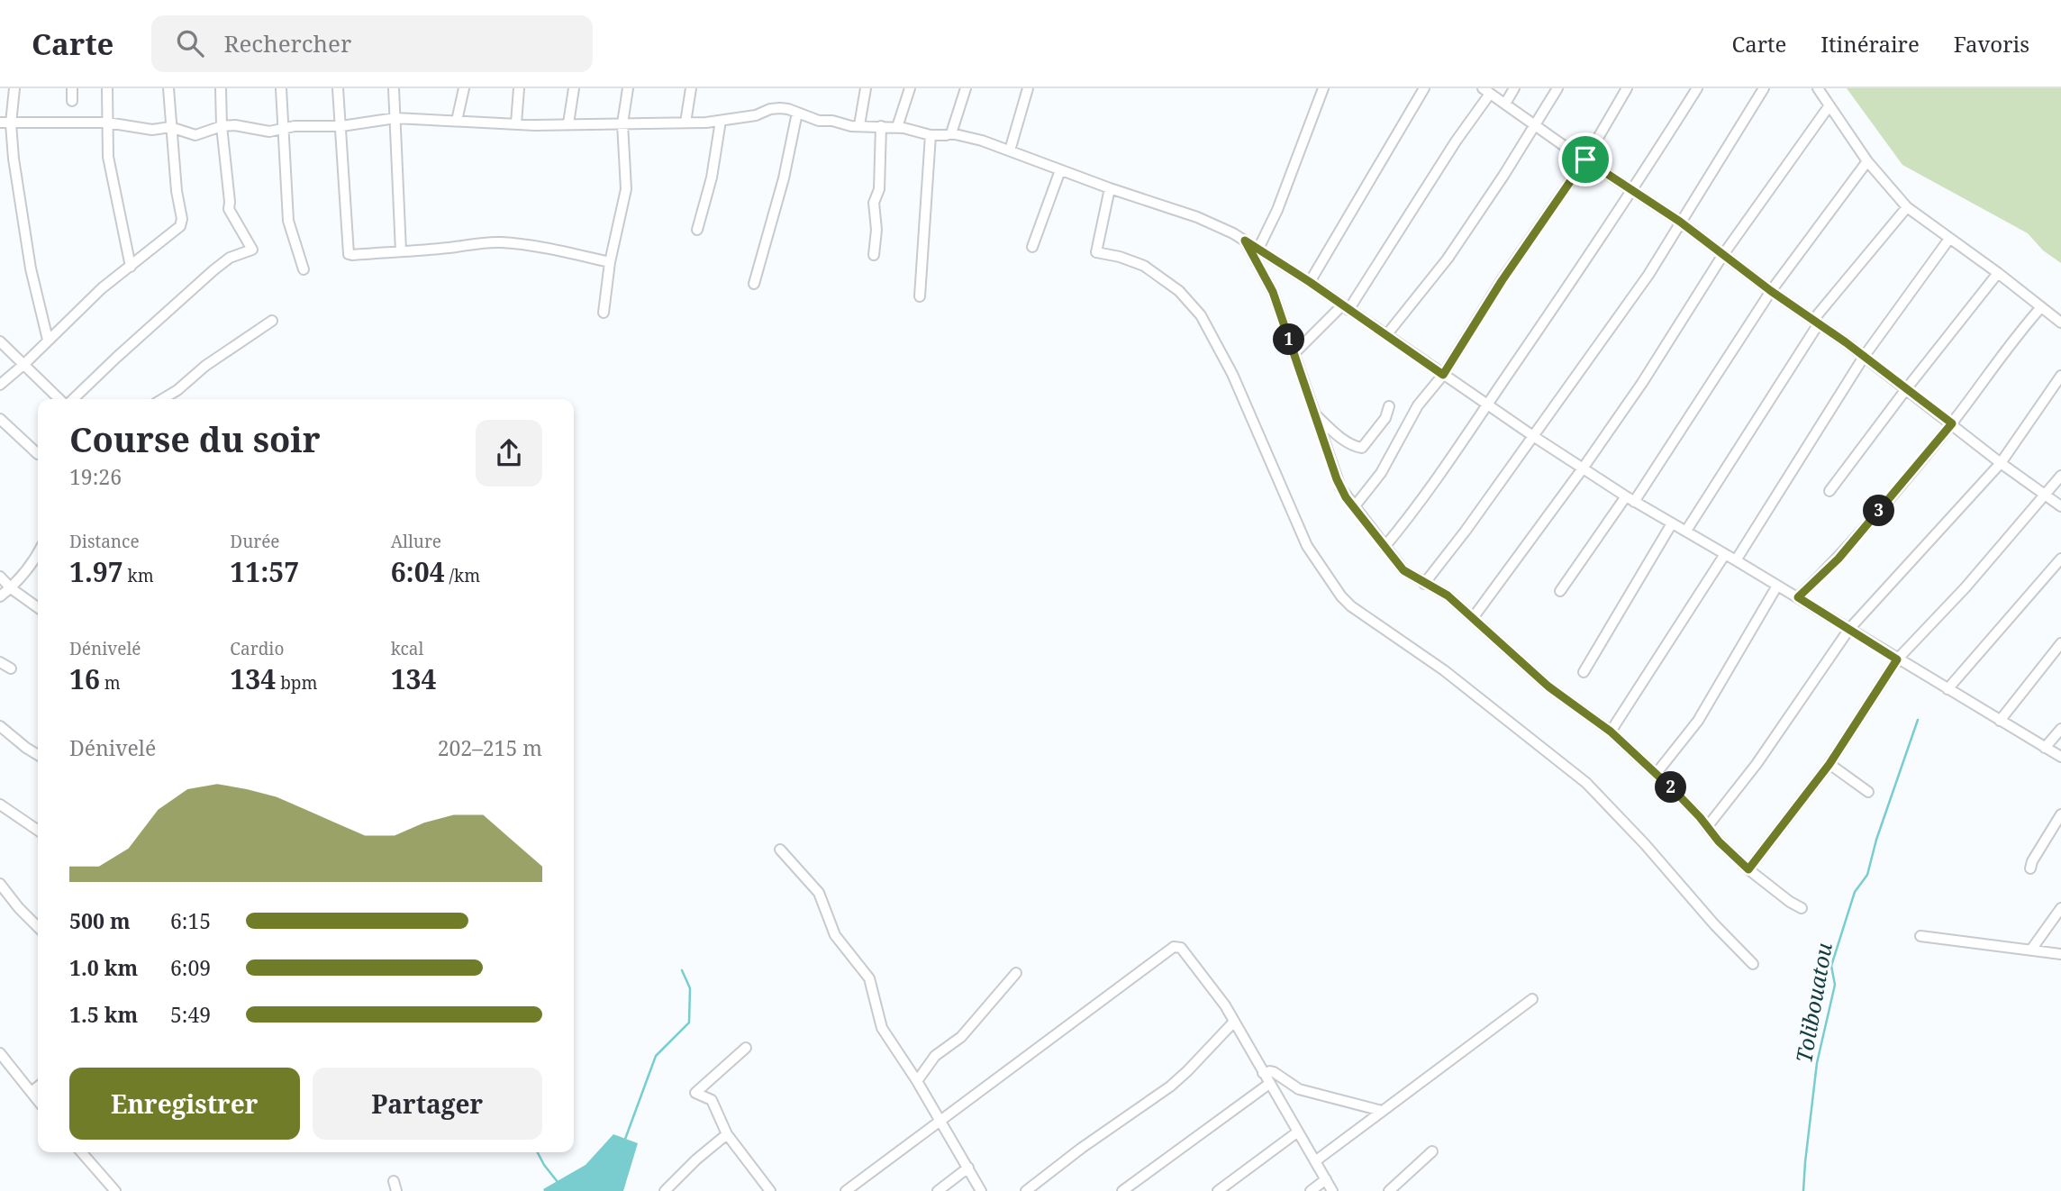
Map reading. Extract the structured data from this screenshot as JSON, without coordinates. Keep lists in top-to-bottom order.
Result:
{
  "water": ["Tolibouatou"],
  "page": {
    "header": "Carte",
    "search": "Rechercher",
    "nav": ["Carte", "Itinéraire", "Favoris"],
    "pins": ["1", "3", "2"],
    "heading": ["Course du soir", "19:26"],
    "stats": [
      ["Distance", "1.97 km"],
      ["Durée", "11:57"],
      ["Allure", "6:04 /km"],
      ["Dénivelé", "16 m"],
      ["Cardio", "134 bpm"],
      ["kcal", "134"]
    ],
    "chart": ["Dénivelé", "202–215 m"],
    "list": [
      {
        "name": "500 m",
        "note": "6:15"
      },
      {
        "name": "1.0 km",
        "note": "6:09"
      },
      {
        "name": "1.5 km",
        "note": "5:49"
      }
    ],
    "buttons": ["Enregistrer", "Partager"]
  }
}
